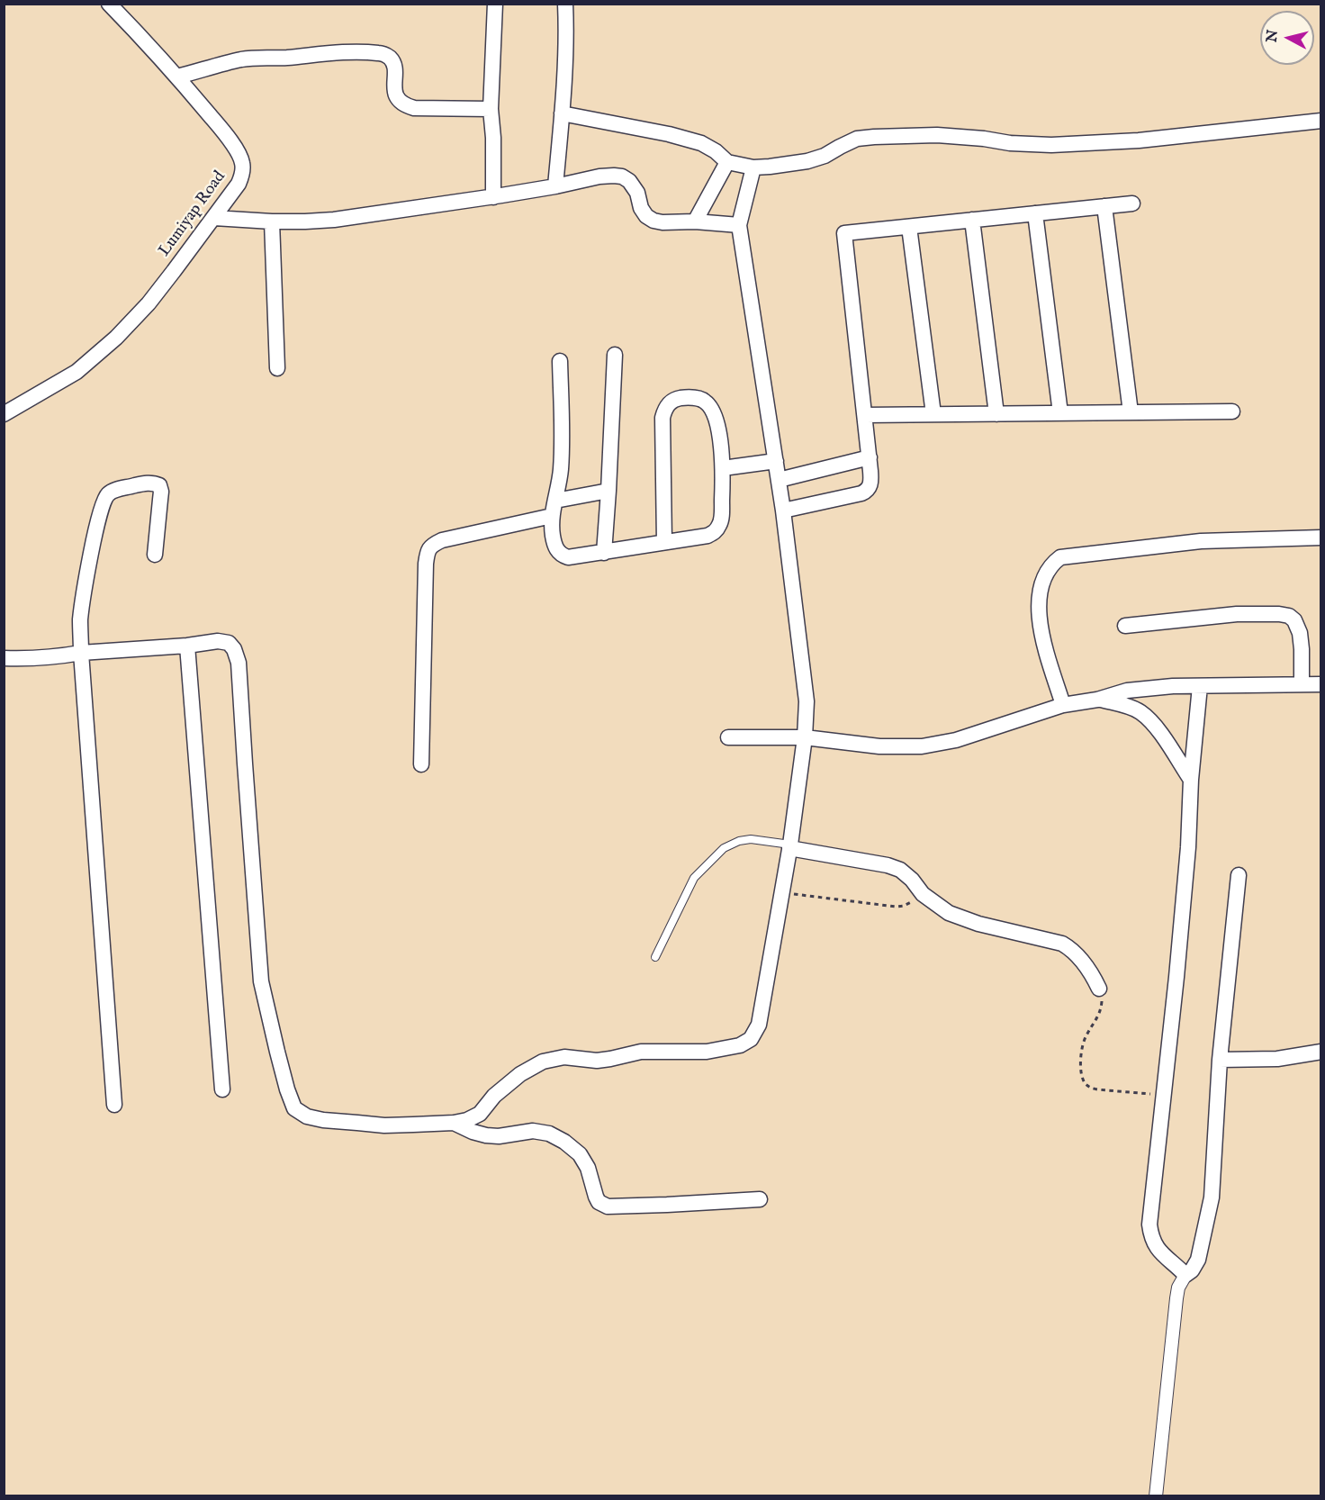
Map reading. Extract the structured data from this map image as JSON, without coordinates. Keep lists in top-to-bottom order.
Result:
{
  "streets": {
    "street": ["Lumiyap Road"]
  },
  "north": "left"
}
